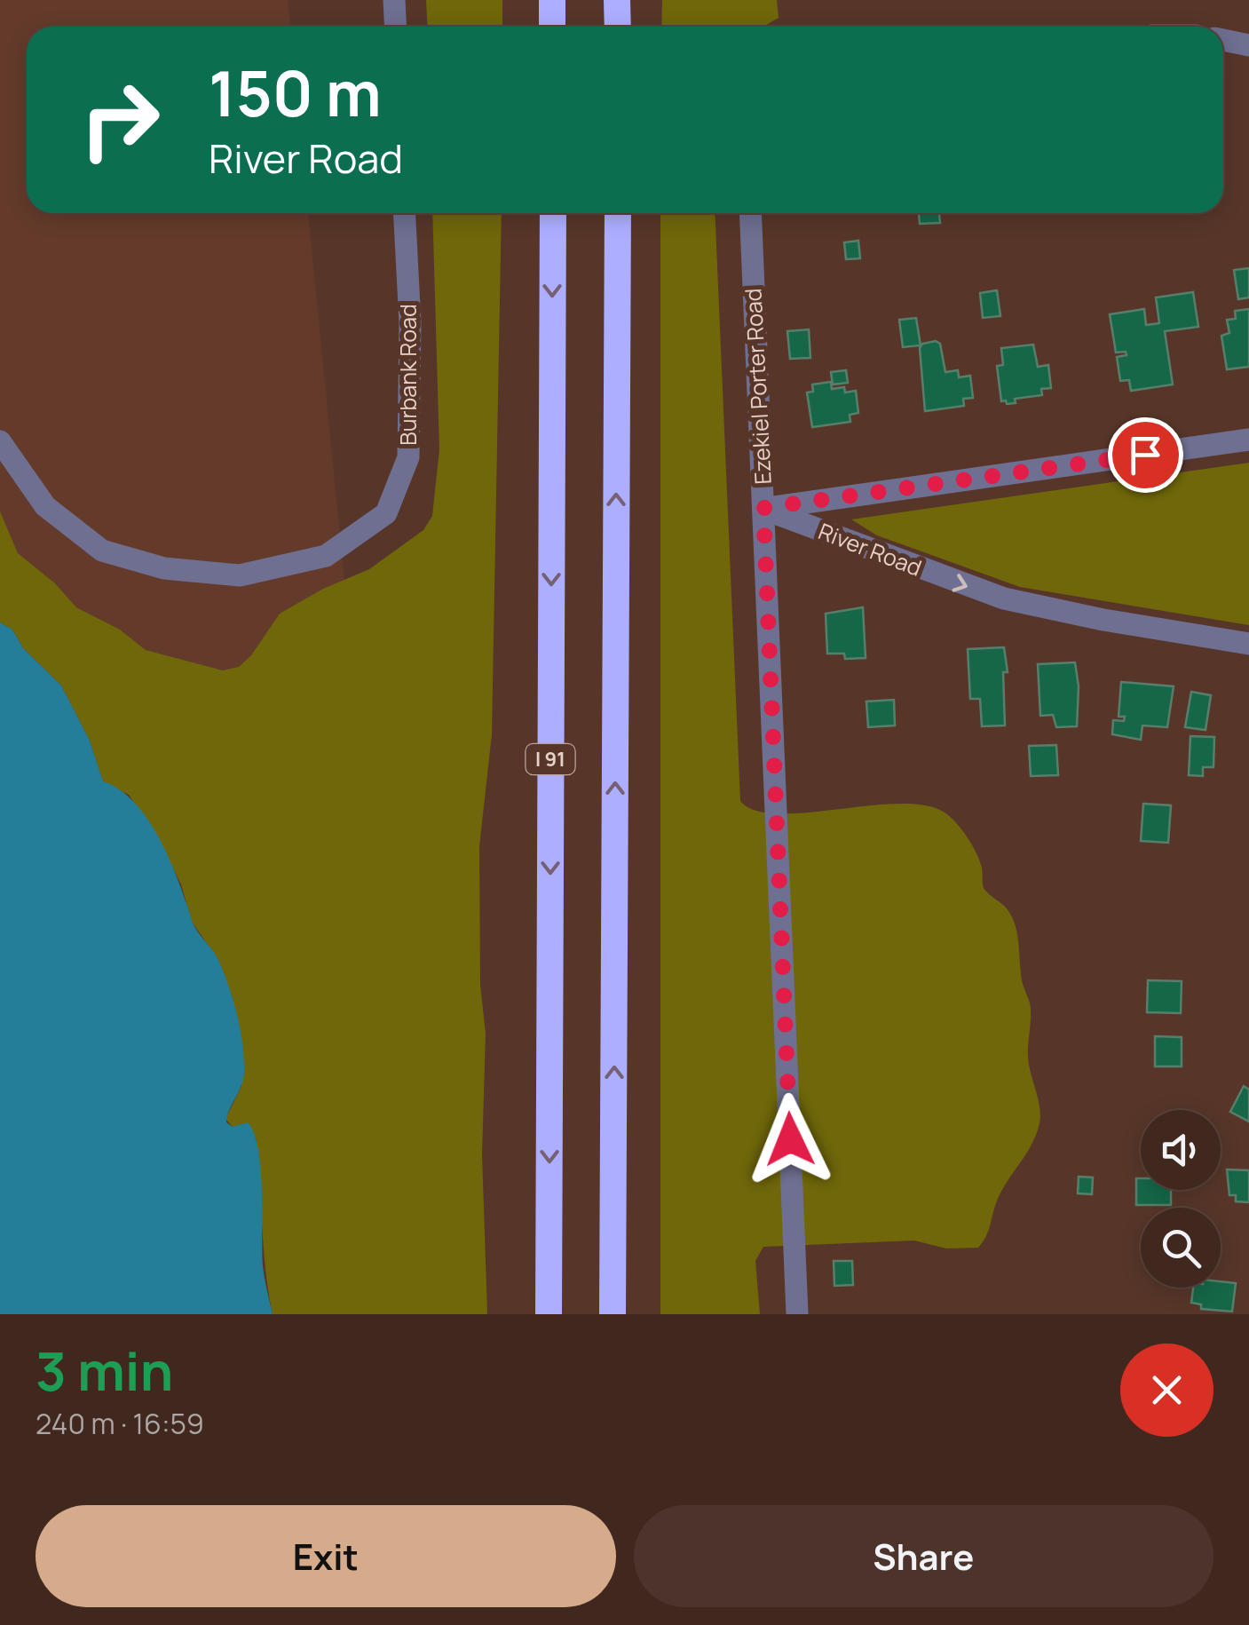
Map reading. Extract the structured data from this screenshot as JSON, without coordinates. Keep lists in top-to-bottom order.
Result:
{
  "streets": {
    "highway": ["I 91"],
    "street": ["Burbank Road", "Ezekiel Porter Road", "River Road"]
  },
  "crossings": [
    ["Ezekiel Porter Road", "River Road"]
  ],
  "page": {
    "turn": ["150 m", "River Road"],
    "heading": ["3 min", "240 m · 16:59"],
    "buttons": ["Exit", "Share"]
  }
}
